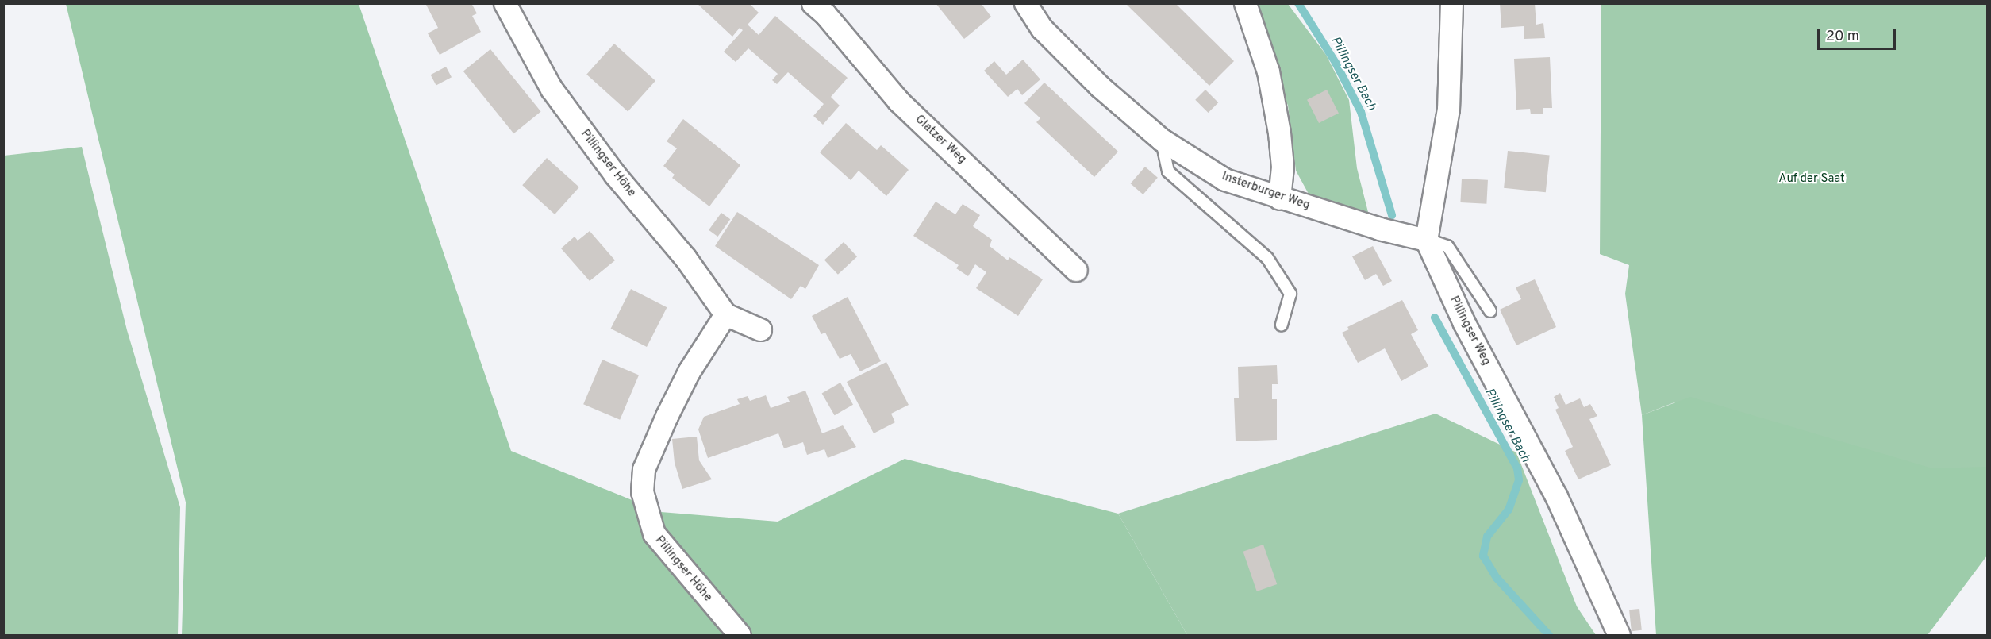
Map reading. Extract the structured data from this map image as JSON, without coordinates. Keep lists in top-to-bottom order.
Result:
{
  "streets": {
    "street": [
      "Glatzer Weg",
      "Pillingser Höhe",
      "Insterburger Weg",
      "Pillingser Weg"
    ]
  },
  "crossings": [
    ["Insterburger Weg", "Pillingser Weg"]
  ],
  "water": ["Pillingser Bach"],
  "parks": ["Auf der Saat"],
  "scale_bar": "20 m"
}
